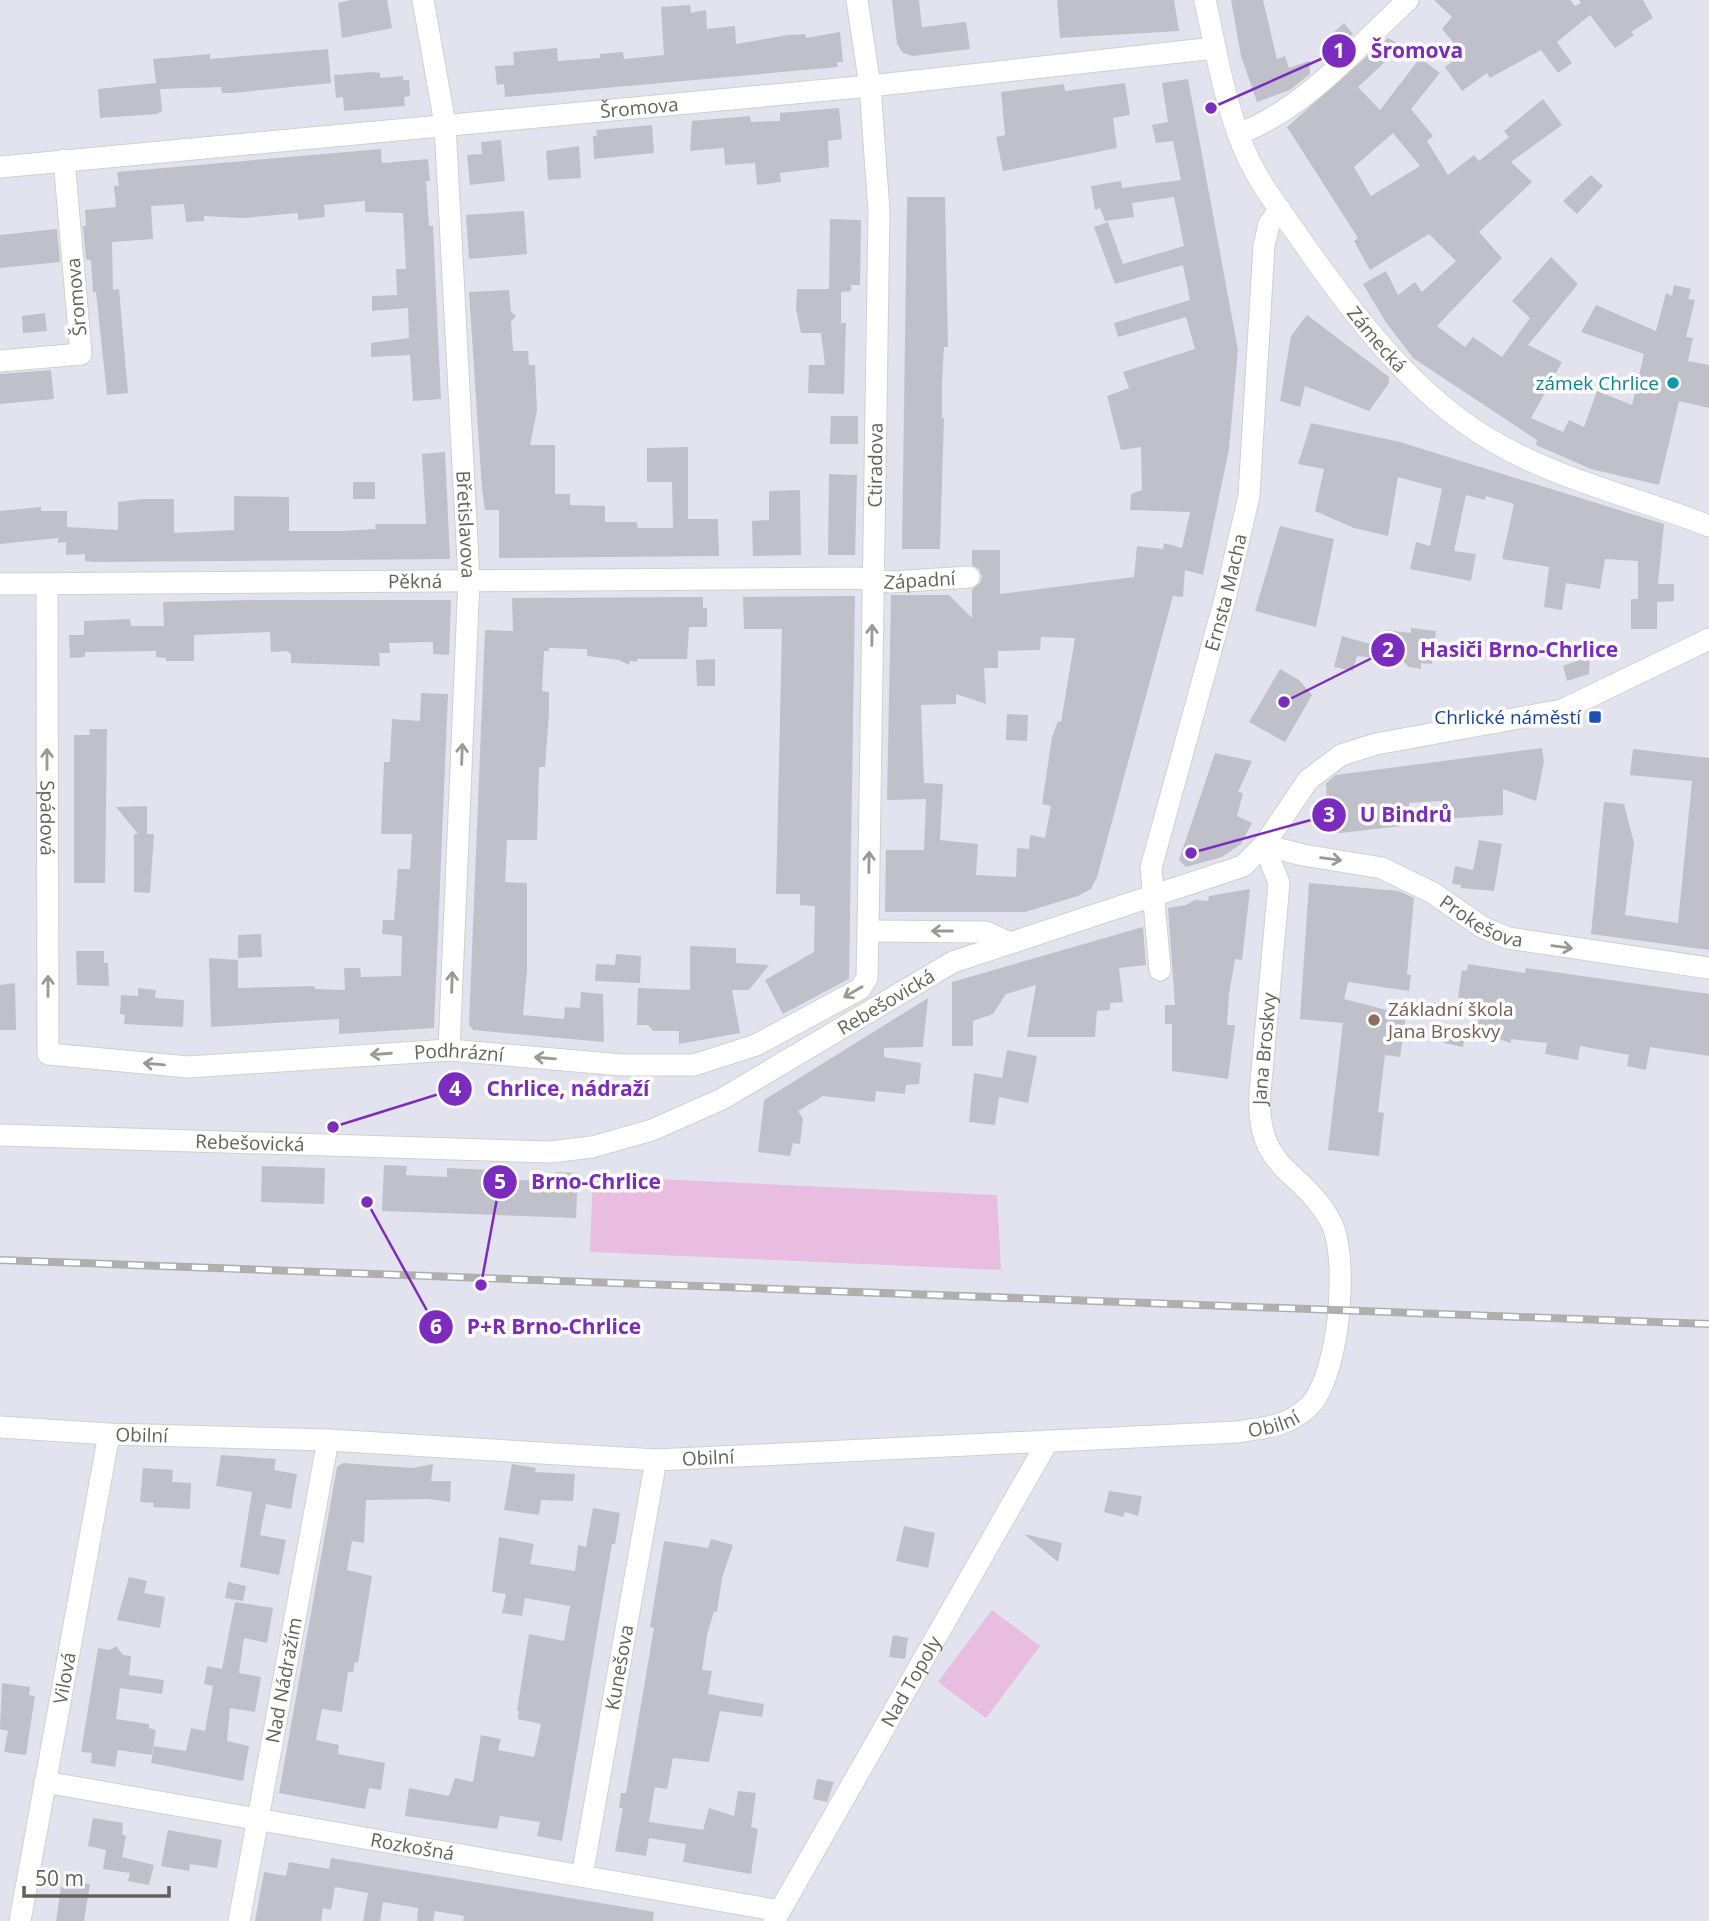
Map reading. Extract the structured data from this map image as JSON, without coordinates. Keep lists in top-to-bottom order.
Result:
{
  "streets": {
    "street": [
      "Šromova",
      "Zámecká",
      "Ctiradova",
      "Břetislavova",
      "Západní",
      "Pěkná",
      "Ernsta Macha",
      "Spádová",
      "Prokešova",
      "Rebešovická",
      "Jana Broskvy",
      "Podhrázní",
      "Obilní",
      "Kunešova",
      "Vilová",
      "Nad Nádražím",
      "Nad Topoly",
      "Rozkošná"
    ]
  },
  "crossings": [
    ["Šromova", "Zámecká"],
    ["Šromova", "Ctiradova"],
    ["Šromova", "Břetislavova"],
    ["Zámecká", "Ernsta Macha"],
    ["Ctiradova", "Západní"],
    ["Ctiradova", "Pěkná"],
    ["Ctiradova", "Podhrázní"],
    ["Břetislavova", "Pěkná"],
    ["Břetislavova", "Podhrázní"],
    ["Západní", "Pěkná"],
    ["Pěkná", "Spádová"],
    ["Ernsta Macha", "Rebešovická"],
    ["Spádová", "Podhrázní"],
    ["Prokešova", "Rebešovická"],
    ["Prokešova", "Jana Broskvy"],
    ["Rebešovická", "Jana Broskvy"],
    ["Jana Broskvy", "Obilní"],
    ["Obilní", "Kunešova"],
    ["Obilní", "Vilová"],
    ["Obilní", "Nad Nádražím"],
    ["Obilní", "Nad Topoly"],
    ["Kunešova", "Rozkošná"],
    ["Vilová", "Rozkošná"],
    ["Nad Nádražím", "Rozkošná"],
    ["Nad Topoly", "Rozkošná"]
  ],
  "one_way": [
    "Ctiradova",
    "Břetislavova",
    "Spádová",
    "Prokešova",
    "Podhrázní"
  ],
  "places": {
    "other": [
      "Šromova",
      "zámek Chrlice",
      "Hasiči Brno-Chrlice",
      "U Bindrů",
      "Základní škola Jana Broskvy",
      "Chrlice, nádraží",
      "P+R Brno-Chrlice",
      "Brno-Chrlice"
    ],
    "transit": ["Chrlické náměstí"]
  },
  "scale_bar": "50 m"
}
